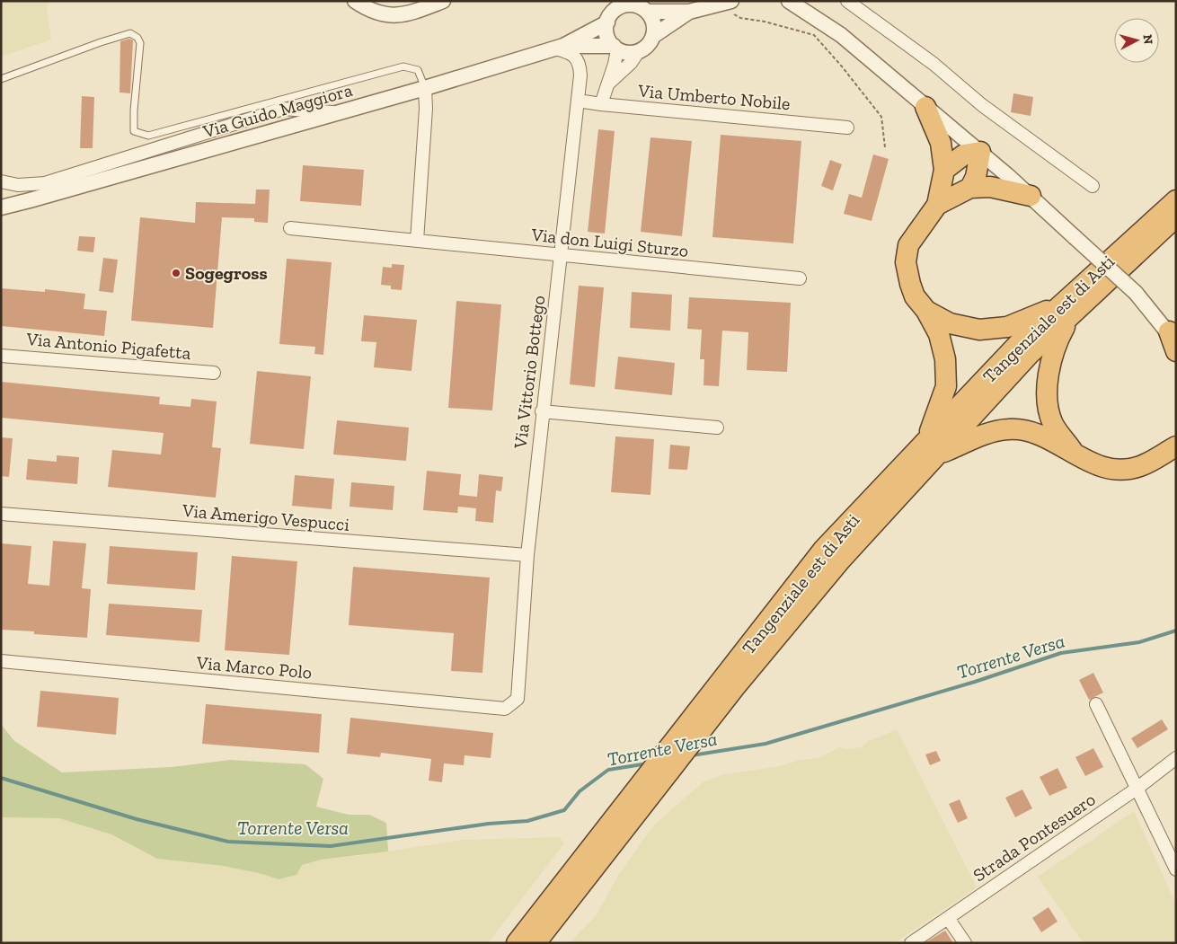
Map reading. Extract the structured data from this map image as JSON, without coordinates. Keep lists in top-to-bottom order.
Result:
{
  "streets": {
    "highway": ["Tangenziale est di Asti"],
    "street": [
      "Via Umberto Nobile",
      "Via Guido Maggiora",
      "Via don Luigi Sturzo",
      "Via Antonio Pigafetta",
      "Via Vittorio Bottego",
      "Via Amerigo Vespucci",
      "Via Marco Polo",
      "Strada Pontesuero"
    ]
  },
  "crossings": [
    ["Via Umberto Nobile", "Via Vittorio Bottego"],
    ["Via Guido Maggiora", "Via Vittorio Bottego"],
    ["Via don Luigi Sturzo", "Via Vittorio Bottego"],
    ["Via Vittorio Bottego", "Via Amerigo Vespucci"],
    ["Via Vittorio Bottego", "Via Marco Polo"]
  ],
  "water": ["Torrente Versa"],
  "places": ["Sogegross"],
  "north": "right"
}
